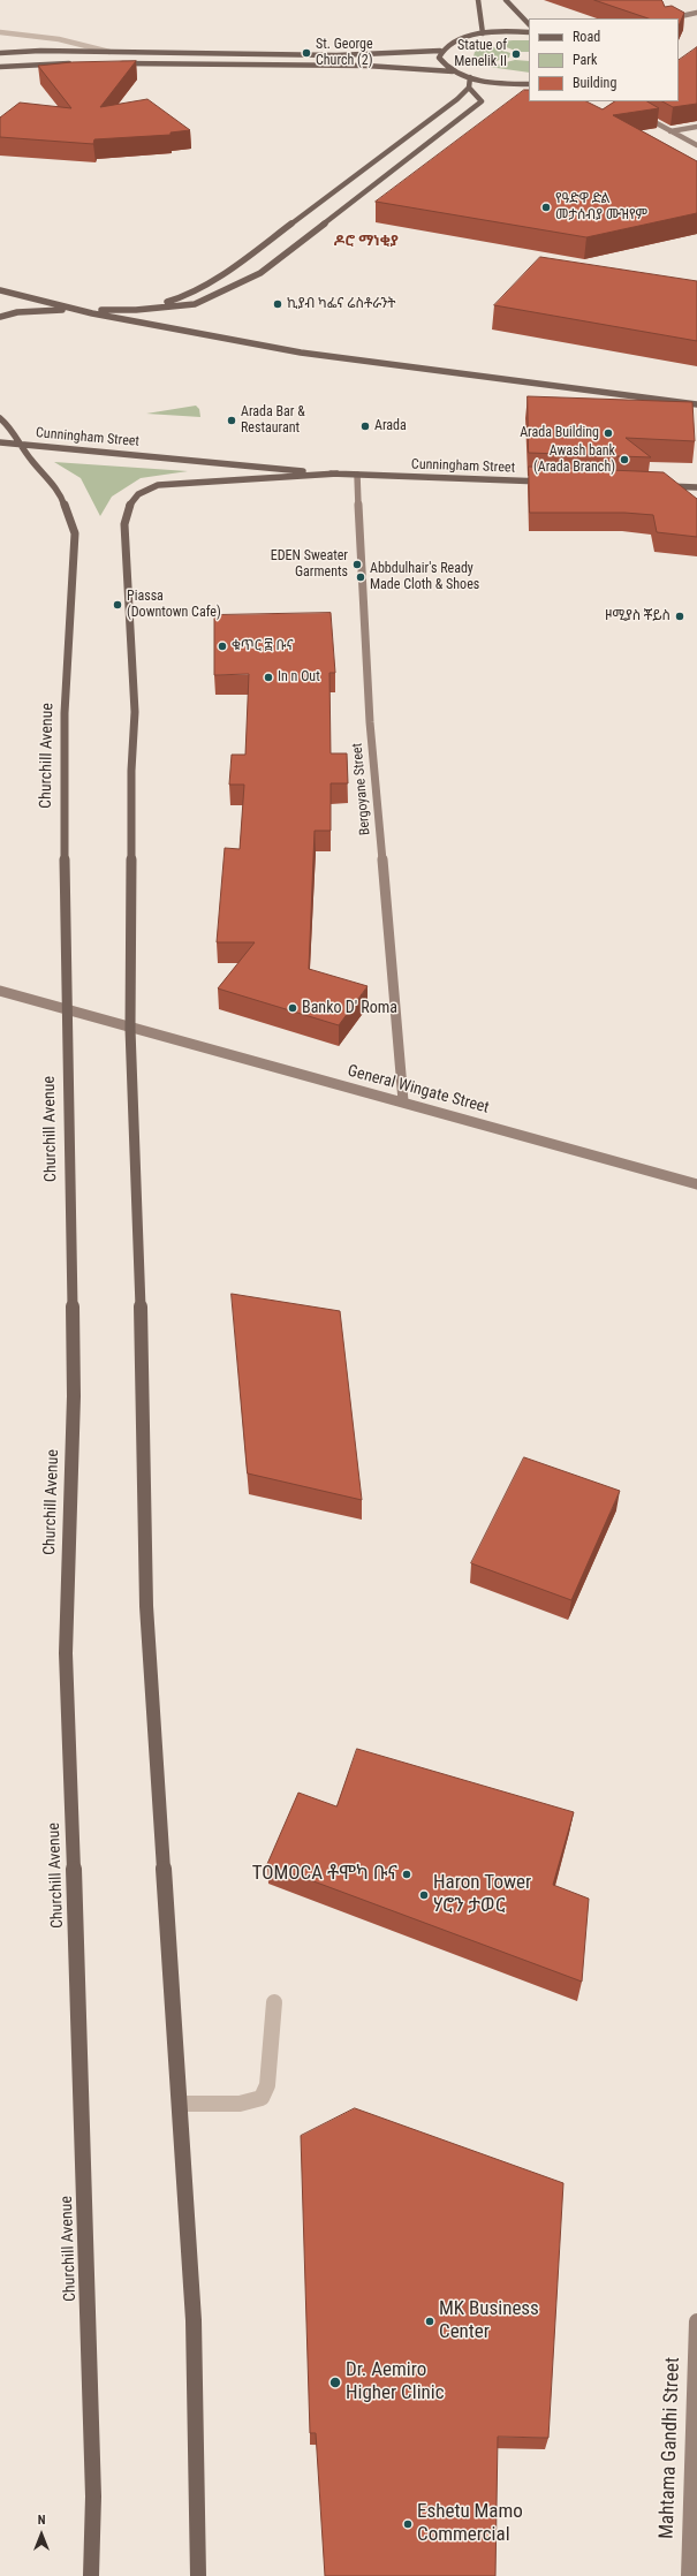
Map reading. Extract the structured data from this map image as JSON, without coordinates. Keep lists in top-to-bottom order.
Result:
{
  "streets": {
    "main road": [
      "Cunningham Street",
      "Churchill Avenue",
      "Bergoyane Street",
      "General Wingate Street",
      "Mahtama Gandhi Street"
    ]
  },
  "crossings": [
    ["Cunningham Street", "Churchill Avenue"],
    ["Cunningham Street", "Bergoyane Street"],
    ["Cunningham Street", "General Wingate Street"],
    ["Churchill Avenue", "General Wingate Street"],
    ["Bergoyane Street", "General Wingate Street"]
  ],
  "districts": ["ዶሮ ማነቂያ"],
  "places": [
    "St. George Church (2)",
    "Statue of Menelik II",
    "የዓድዋ ድል መታሰብያ ሙዝየም",
    "ኪያብ ካፌና ሬስቶራንት",
    "Arada Bar & Restaurant",
    "Arada",
    "Arada Building",
    "Awash bank (Arada Branch)",
    "EDEN Sweater Garments",
    "Abbdulhair's Ready Made Cloth & Shoes",
    "Piassa (Downtown Cafe)",
    "ዞሚያስ ቾይስ",
    "ቁጥር ፰ ቡና",
    "In n Out",
    "Banko D' Roma",
    "TOMOCA ቶሞካ ቡና",
    "Haron Tower ሃሮን ታወር",
    "MK Business Center",
    "Dr. Aemiro Higher Clinic",
    "Eshetu Mamo Commercial"
  ],
  "legend": ["Road", "Park", "Building"],
  "north": "top"
}
